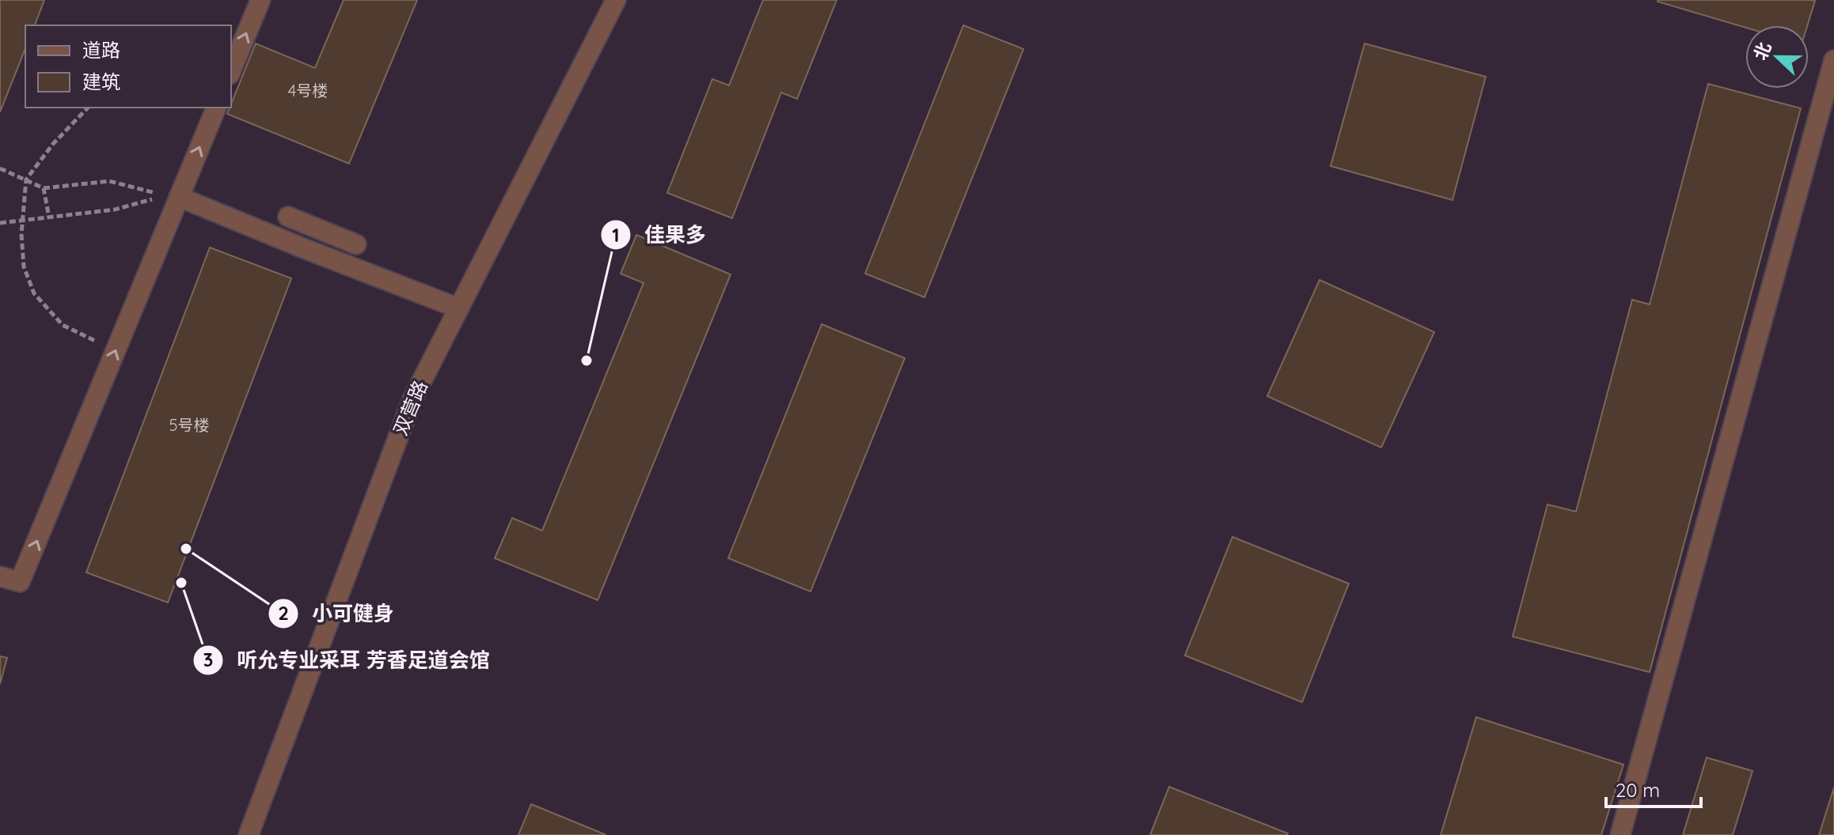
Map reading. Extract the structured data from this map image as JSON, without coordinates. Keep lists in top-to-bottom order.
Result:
{
  "streets": {
    "street": ["双营路"]
  },
  "places": ["佳果多", "小可健身", "听允专业采耳 芳香足道会馆"],
  "house_numbers": ["4号楼", "5号楼"],
  "legend": ["道路", "建筑"],
  "scale_bar": "20 m",
  "north": "left"
}
